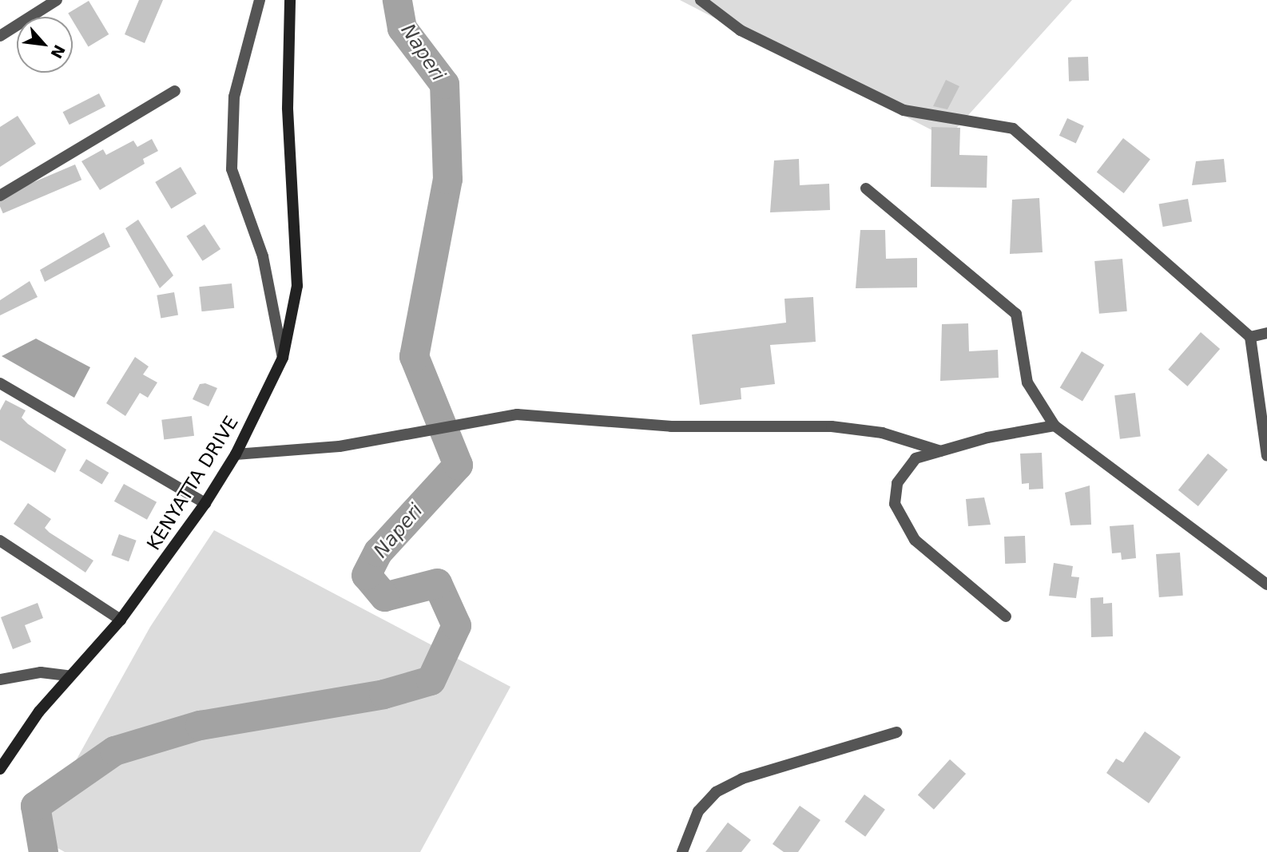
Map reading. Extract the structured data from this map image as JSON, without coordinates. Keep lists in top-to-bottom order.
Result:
{
  "streets": {
    "main road": ["KENYATTA DRIVE"]
  },
  "water": ["Naperi"],
  "north": "bottom right"
}
